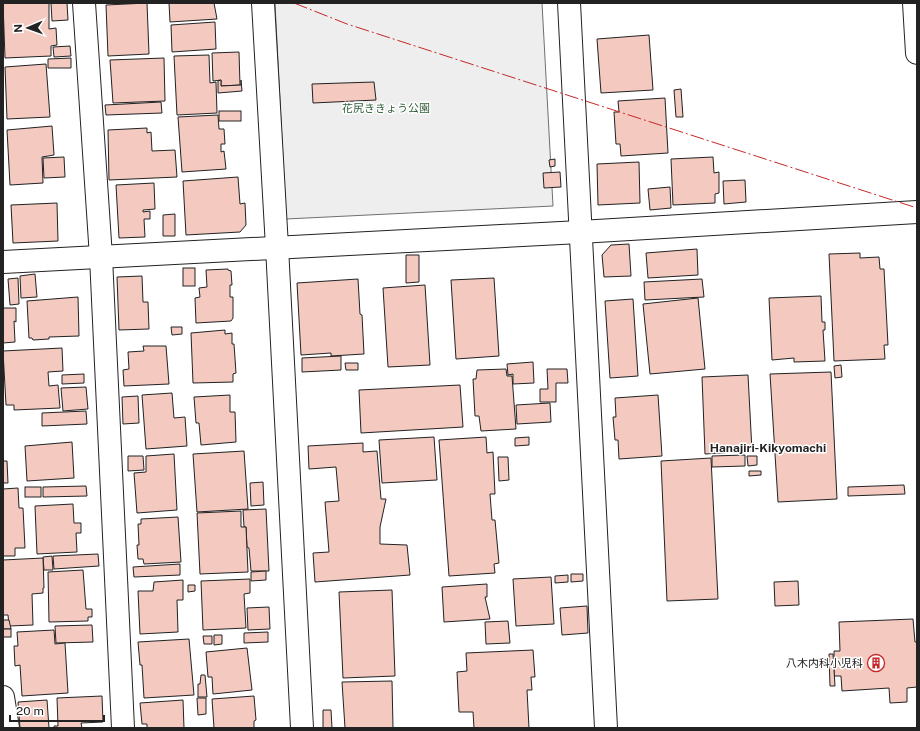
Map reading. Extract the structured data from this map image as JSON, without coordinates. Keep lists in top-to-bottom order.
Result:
{
  "districts": ["Hanajiri-Kikyomachi"],
  "parks": ["花尻ききょう公園"],
  "places": {
    "building": ["八木内科小児科"]
  },
  "scale_bar": "20 m",
  "north": "left"
}
